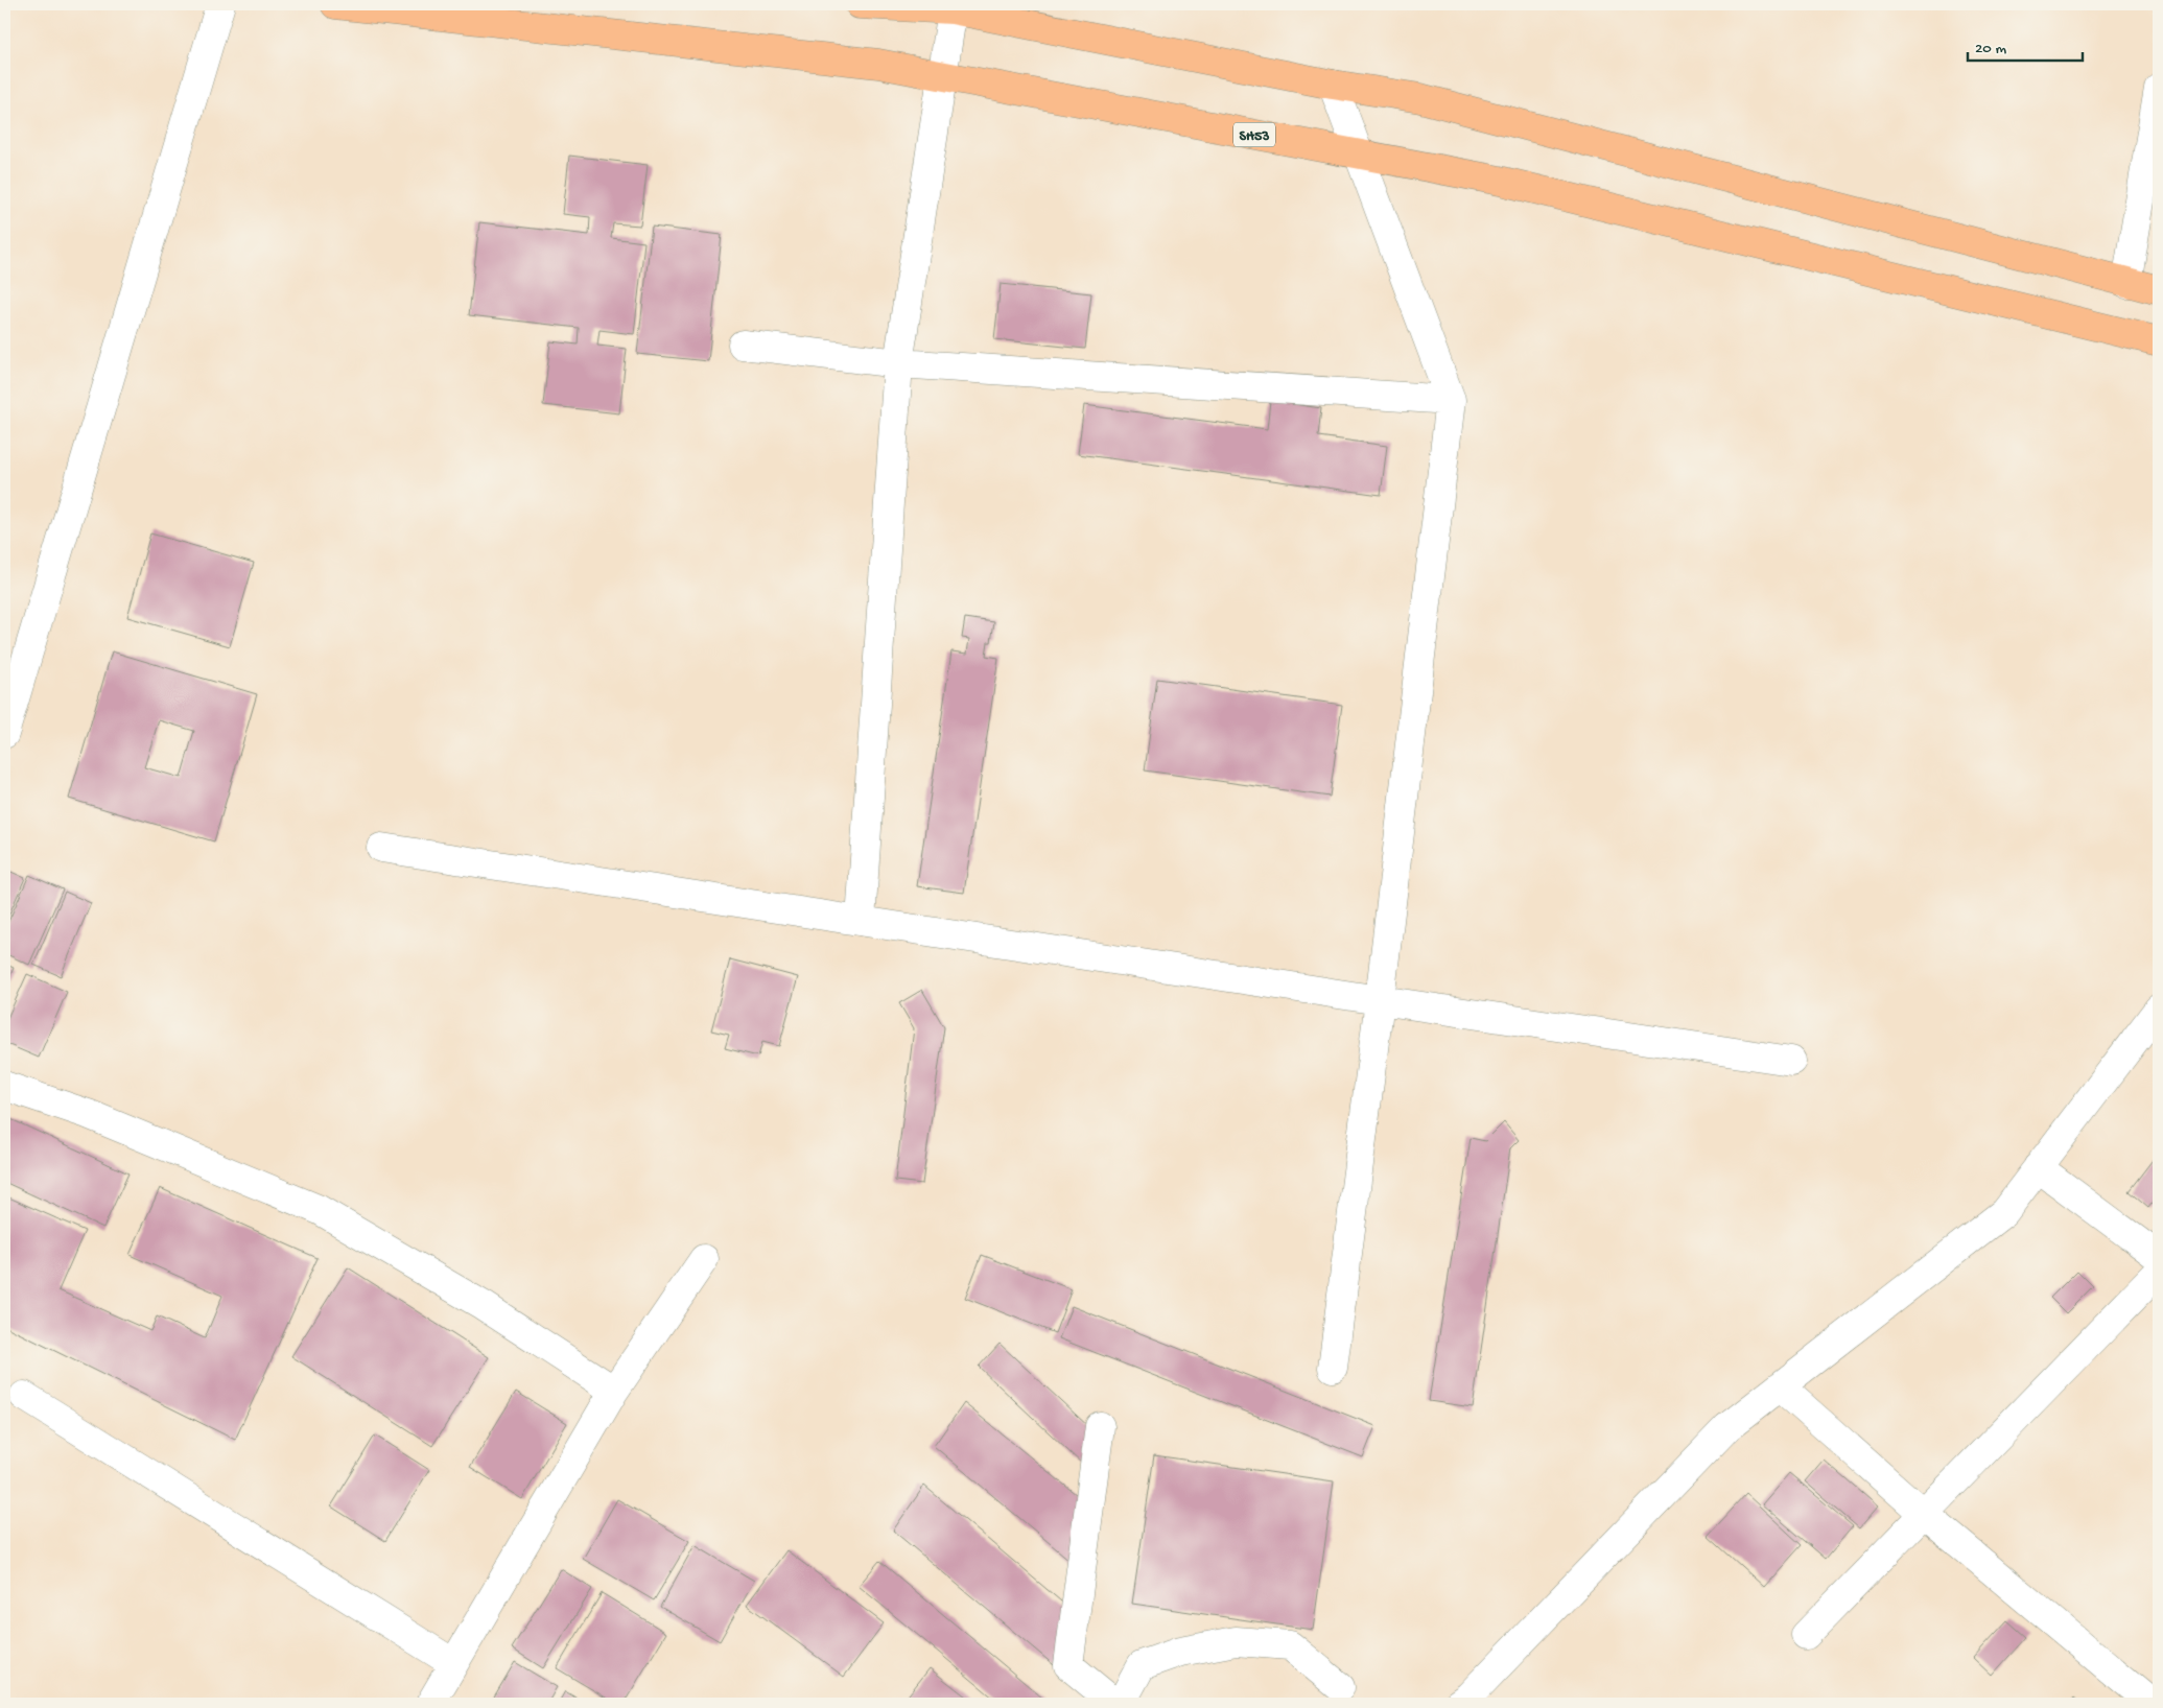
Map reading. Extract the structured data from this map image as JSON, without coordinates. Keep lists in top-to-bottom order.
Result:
{
  "streets": {
    "main road": ["SH53"]
  },
  "scale_bar": "20 m"
}
